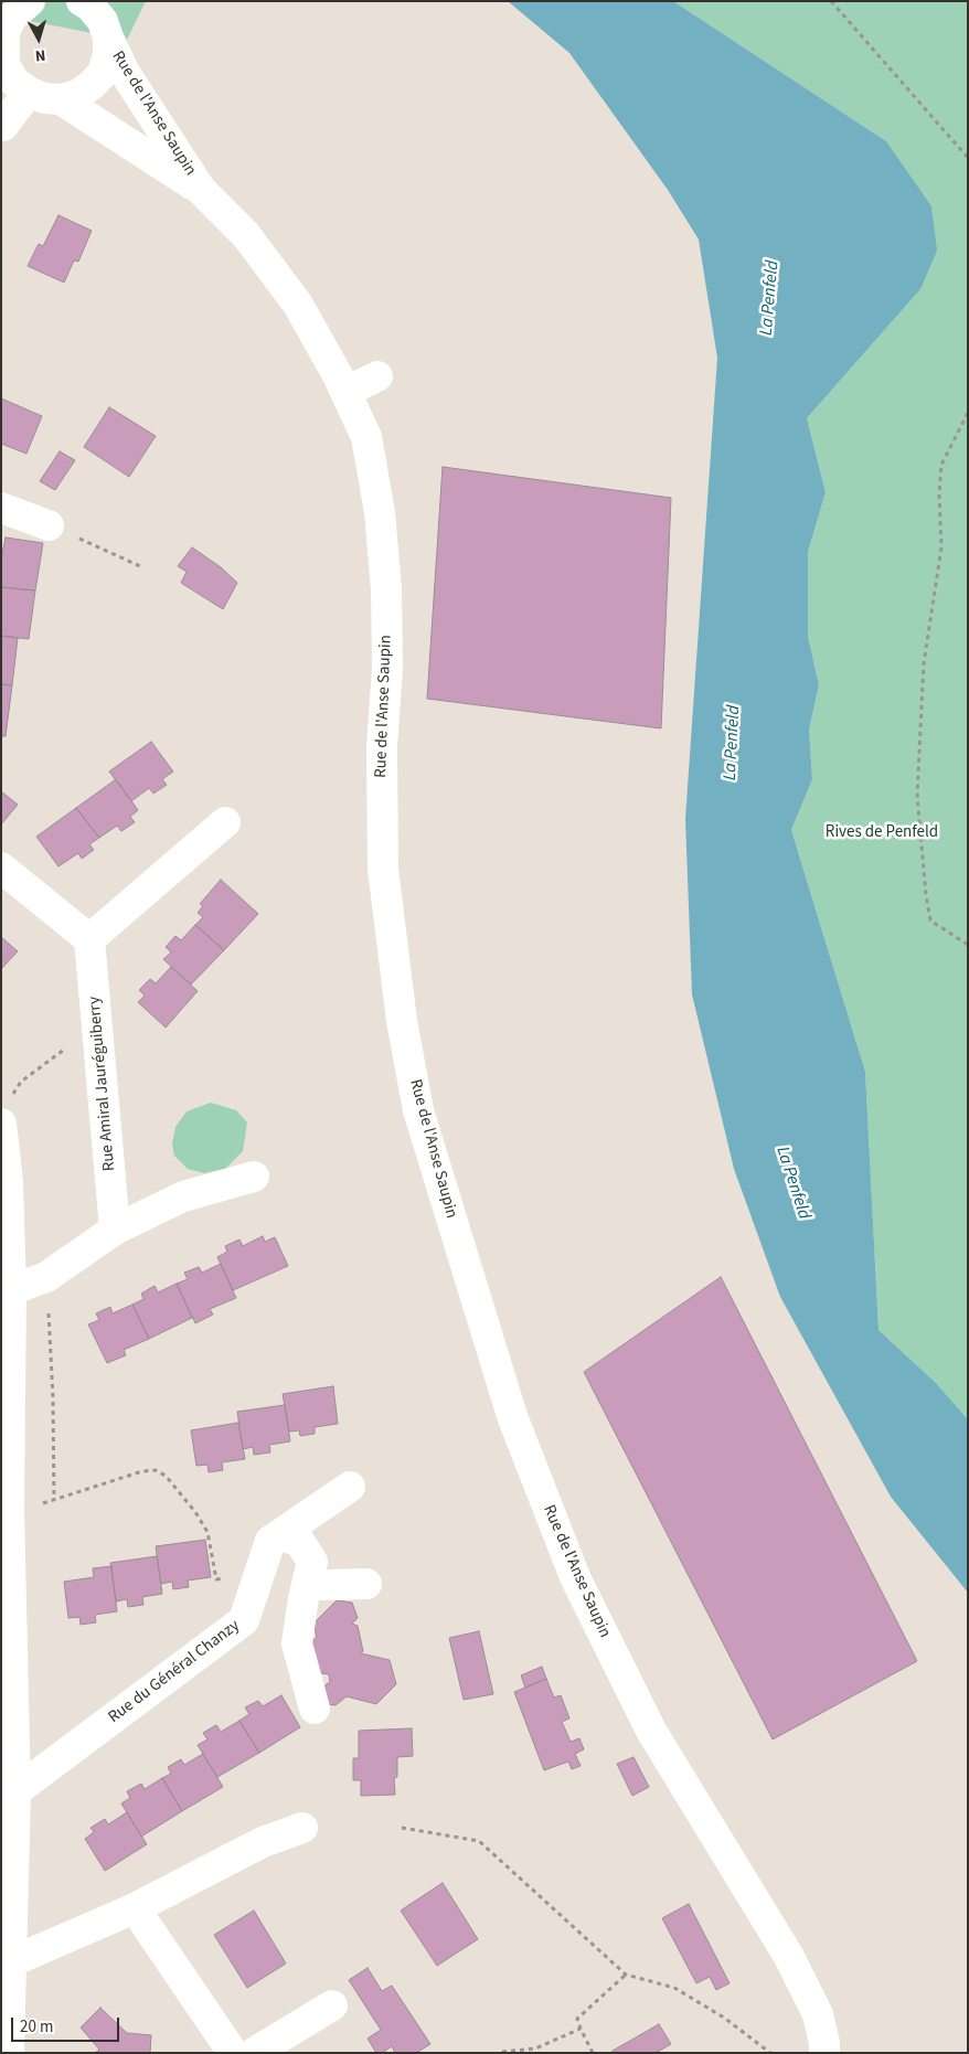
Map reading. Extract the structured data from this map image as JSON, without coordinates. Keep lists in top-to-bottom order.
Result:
{
  "streets": {
    "street": ["Rue de l'Anse Saupin", "Rue Amiral Jauréguiberry", "Rue du Général Chanzy"]
  },
  "water": ["La Penfeld"],
  "parks": ["Rives de Penfeld"],
  "scale_bar": "20 m",
  "north": "bottom"
}
